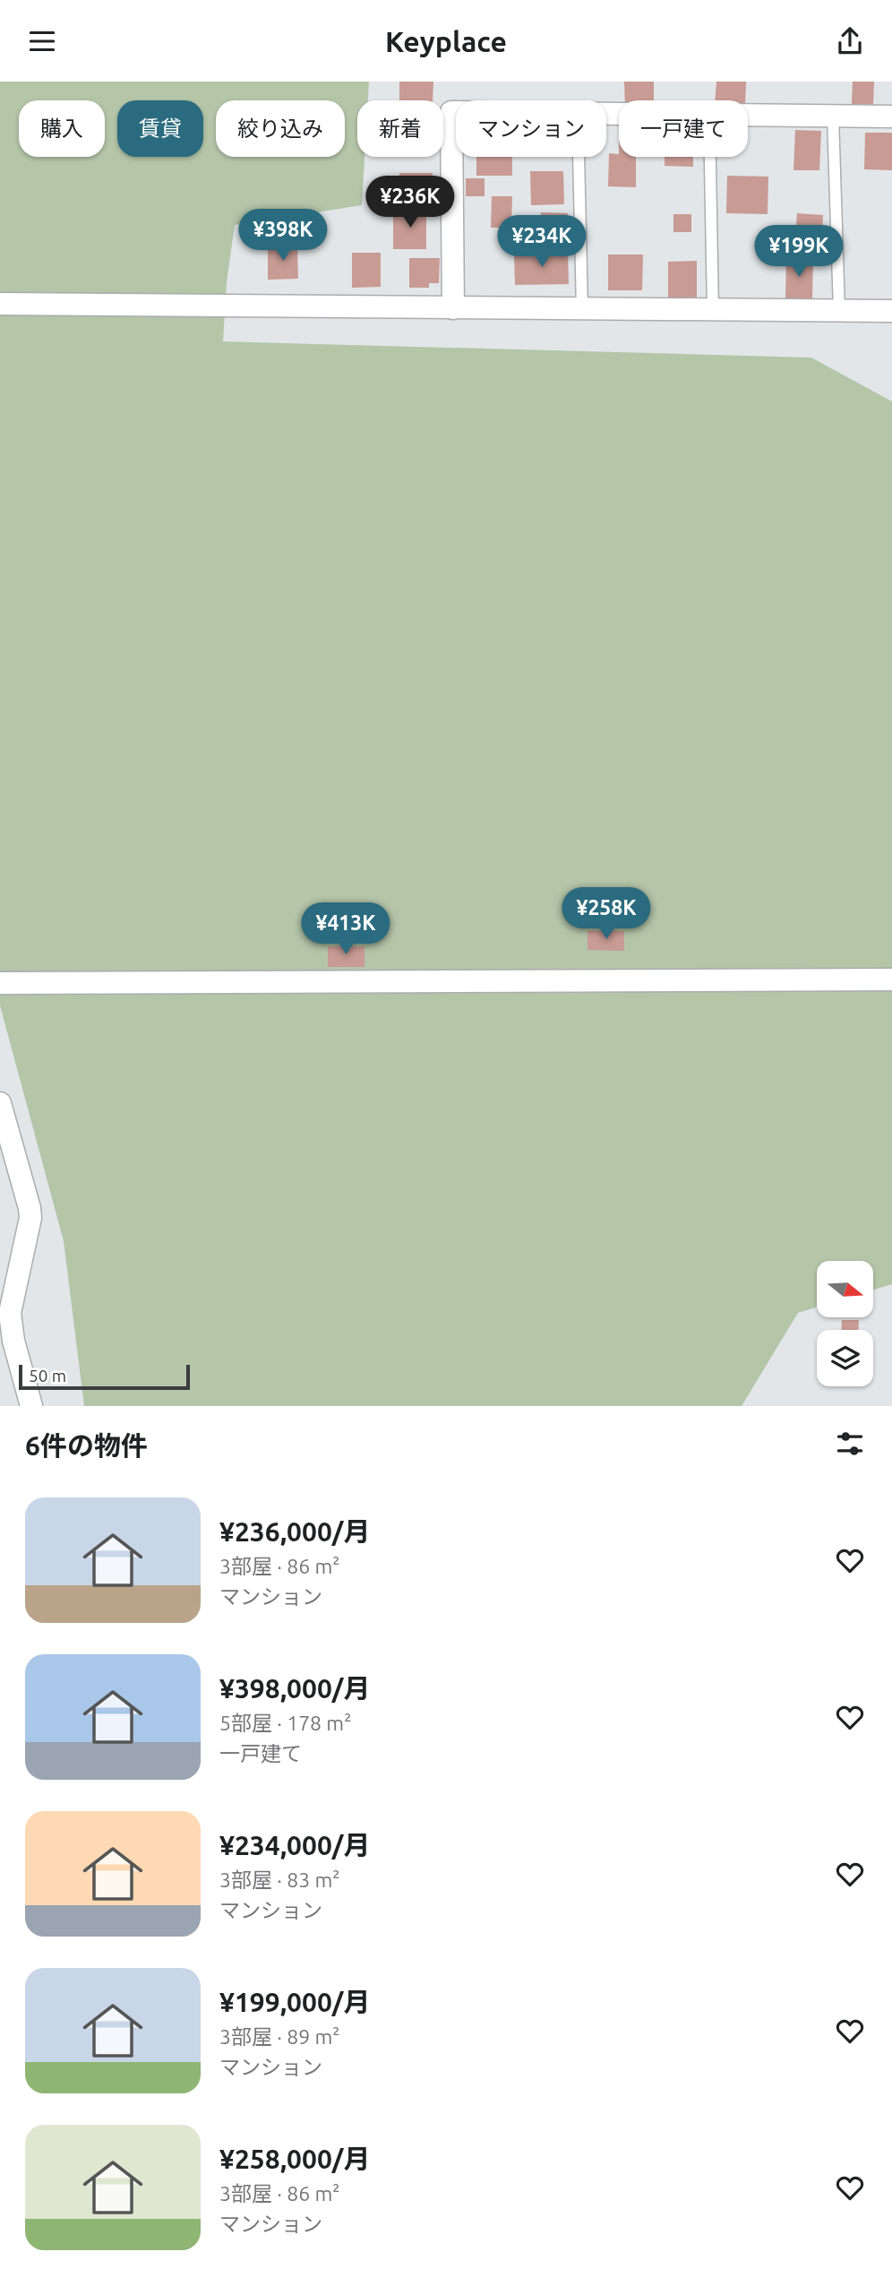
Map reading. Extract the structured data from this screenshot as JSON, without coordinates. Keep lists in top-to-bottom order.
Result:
{
  "scale_bar": "50 m",
  "north": "right",
  "page": {
    "header": "Keyplace",
    "chip": [
      "購入",
      "賃貸",
      "絞り込み",
      "新着",
      "マンション",
      "一戸建て"
    ],
    "price": [
      "¥236K",
      "¥398K",
      "¥234K",
      "¥199K",
      "¥258K",
      "¥413K"
    ],
    "scale": "50 m",
    "heading": "6件の物件",
    "list": [
      {
        "name": "¥236,000/月",
        "note": "3部屋 · 86 m² · マンション"
      },
      {
        "name": "¥398,000/月",
        "note": "5部屋 · 178 m² · 一戸建て"
      },
      {
        "name": "¥234,000/月",
        "note": "3部屋 · 83 m² · マンション"
      },
      {
        "name": "¥199,000/月",
        "note": "3部屋 · 89 m² · マンション"
      },
      {
        "name": "¥258,000/月",
        "note": "3部屋 · 86 m² · マンション"
      }
    ]
  }
}
